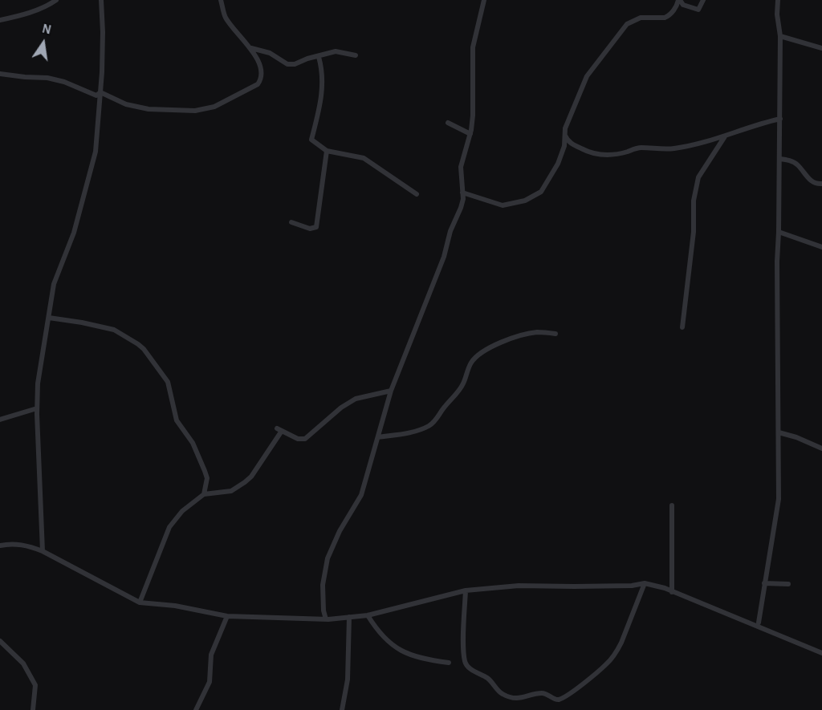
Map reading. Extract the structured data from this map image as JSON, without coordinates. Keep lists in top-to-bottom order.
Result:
{
  "north": "top"
}
